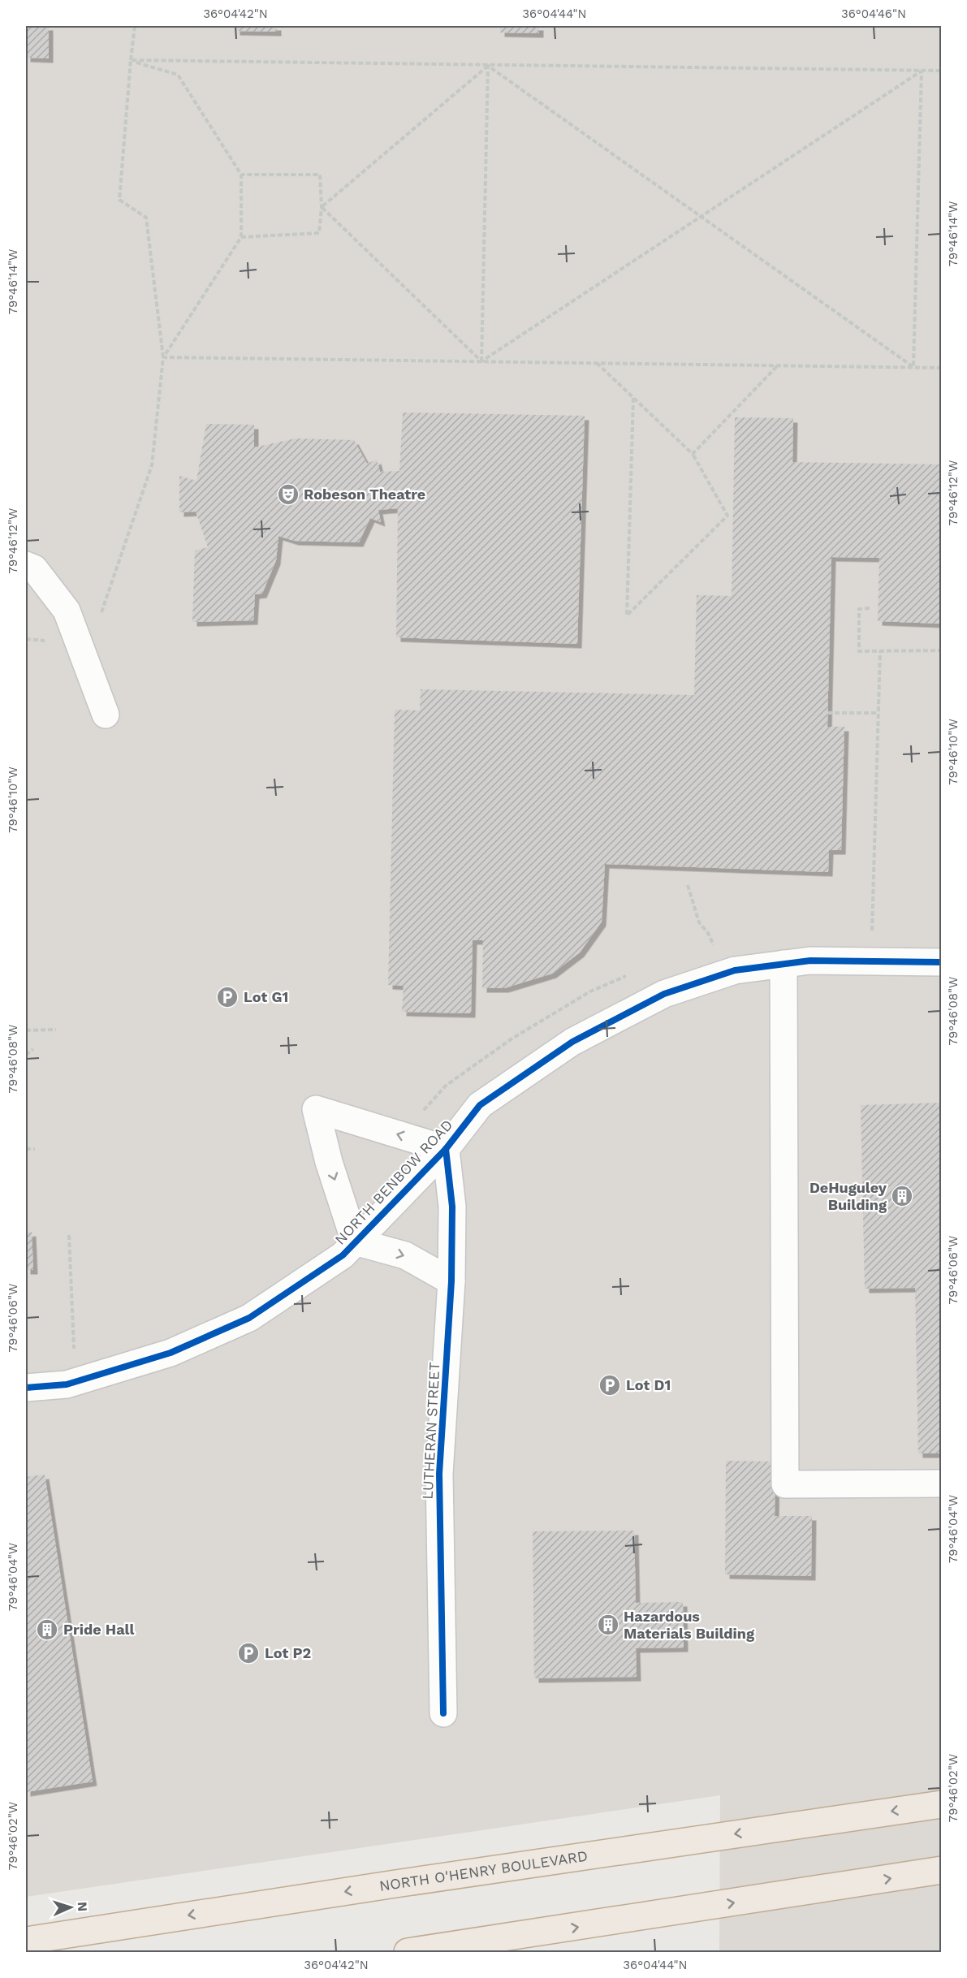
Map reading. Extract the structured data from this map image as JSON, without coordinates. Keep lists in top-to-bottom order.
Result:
{
  "streets": {
    "highway": ["NORTH O'HENRY BOULEVARD"],
    "street": ["NORTH BENBOW ROAD", "LUTHERAN STREET"]
  },
  "crossings": [
    ["NORTH BENBOW ROAD", "LUTHERAN STREET"]
  ],
  "places": {
    "theatre": ["Robeson Theatre"],
    "parking": ["Lot G1", "Lot D1", "Lot P2"],
    "building": ["DeHuguley Building", "Hazardous Materials Building", "Pride Hall"]
  },
  "north": "right",
  "coordinates": [
    "36°04'42\"N",
    "36°04'44\"N",
    "36°04'46\"N",
    "79°46'14\"W",
    "79°46'12\"W",
    "79°46'10\"W",
    "79°46'08\"W",
    "79°46'06\"W",
    "79°46'04\"W",
    "79°46'02\"W"
  ]
}
